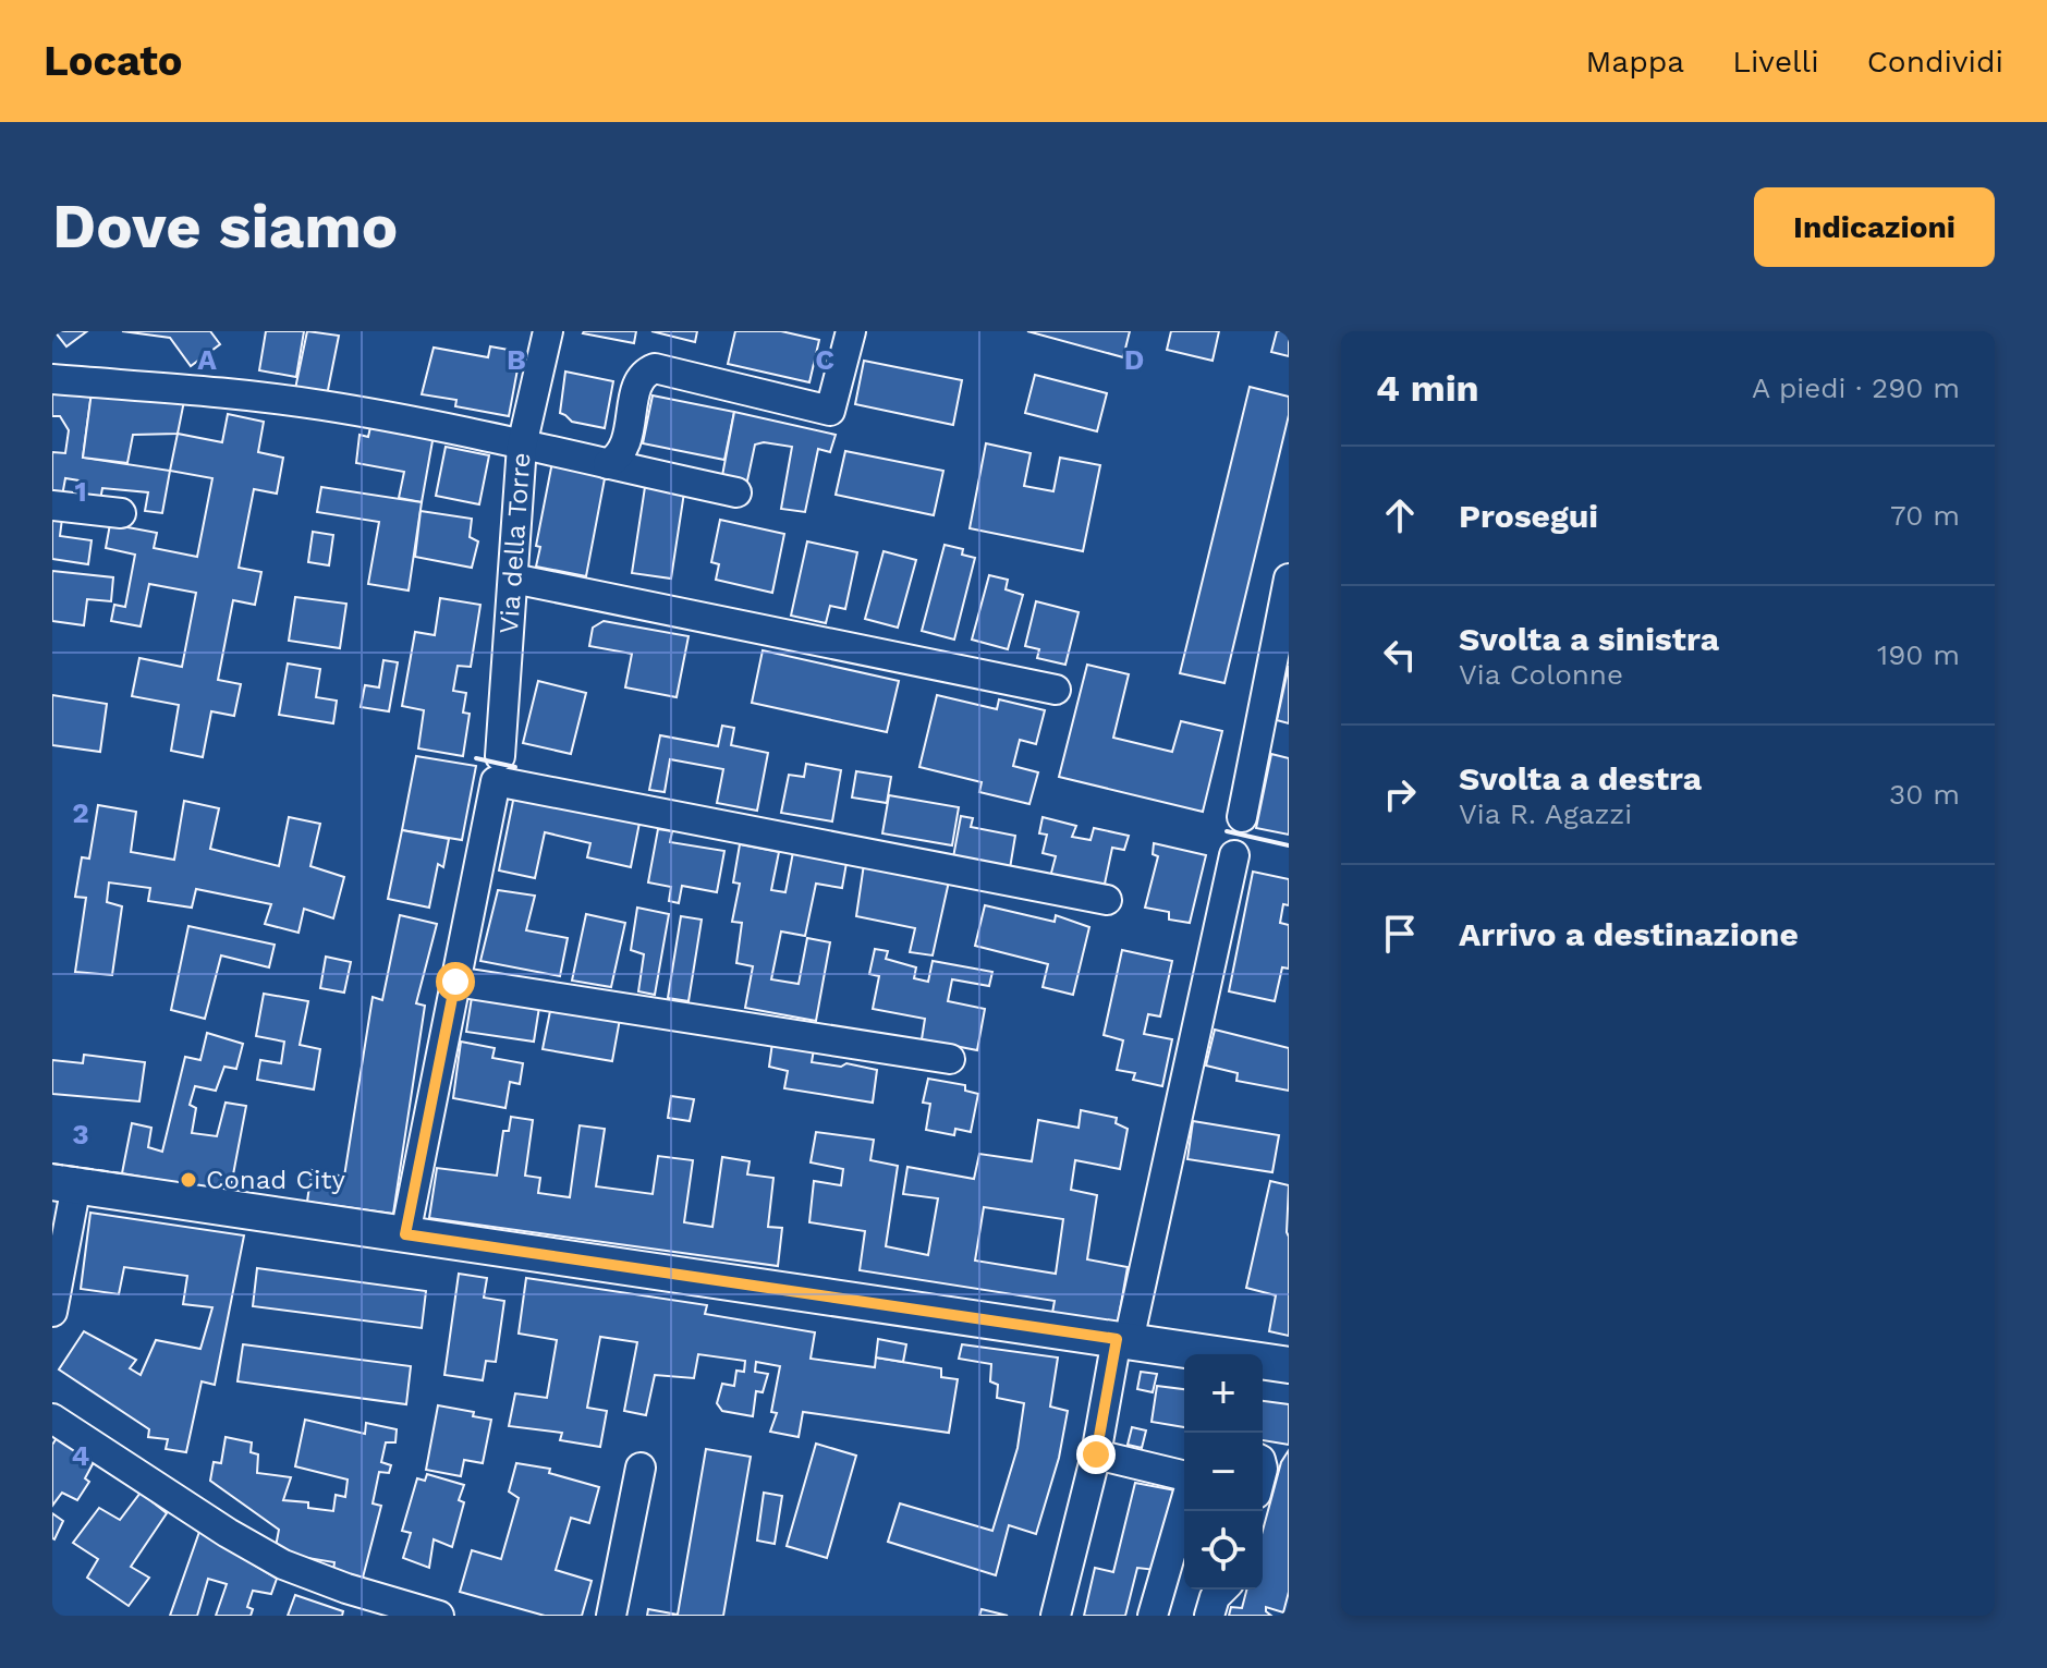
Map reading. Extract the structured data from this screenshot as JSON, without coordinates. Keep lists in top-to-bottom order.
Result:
{
  "streets": {
    "street": ["Via della Torre"]
  },
  "places": ["Conad City"],
  "page": {
    "header": "Locato",
    "nav": ["Mappa", "Livelli", "Condividi"],
    "buttons": "Indicazioni",
    "title": "Dove siamo",
    "heading": ["4 min", "A piedi · 290 m"],
    "list": [
      ["Prosegui", "70 m"],
      ["Svolta a sinistra", "Via Colonne", "190 m"],
      ["Svolta a destra", "Via R. Agazzi", "30 m"],
      "Arrivo a destinazione"
    ],
    "map_buttons": ["+", "−"]
  },
  "grid": {
    "columns": [
      "A",
      "B",
      "C",
      "D"
    ],
    "rows": [
      "1",
      "2",
      "3",
      "4"
    ]
  }
}
